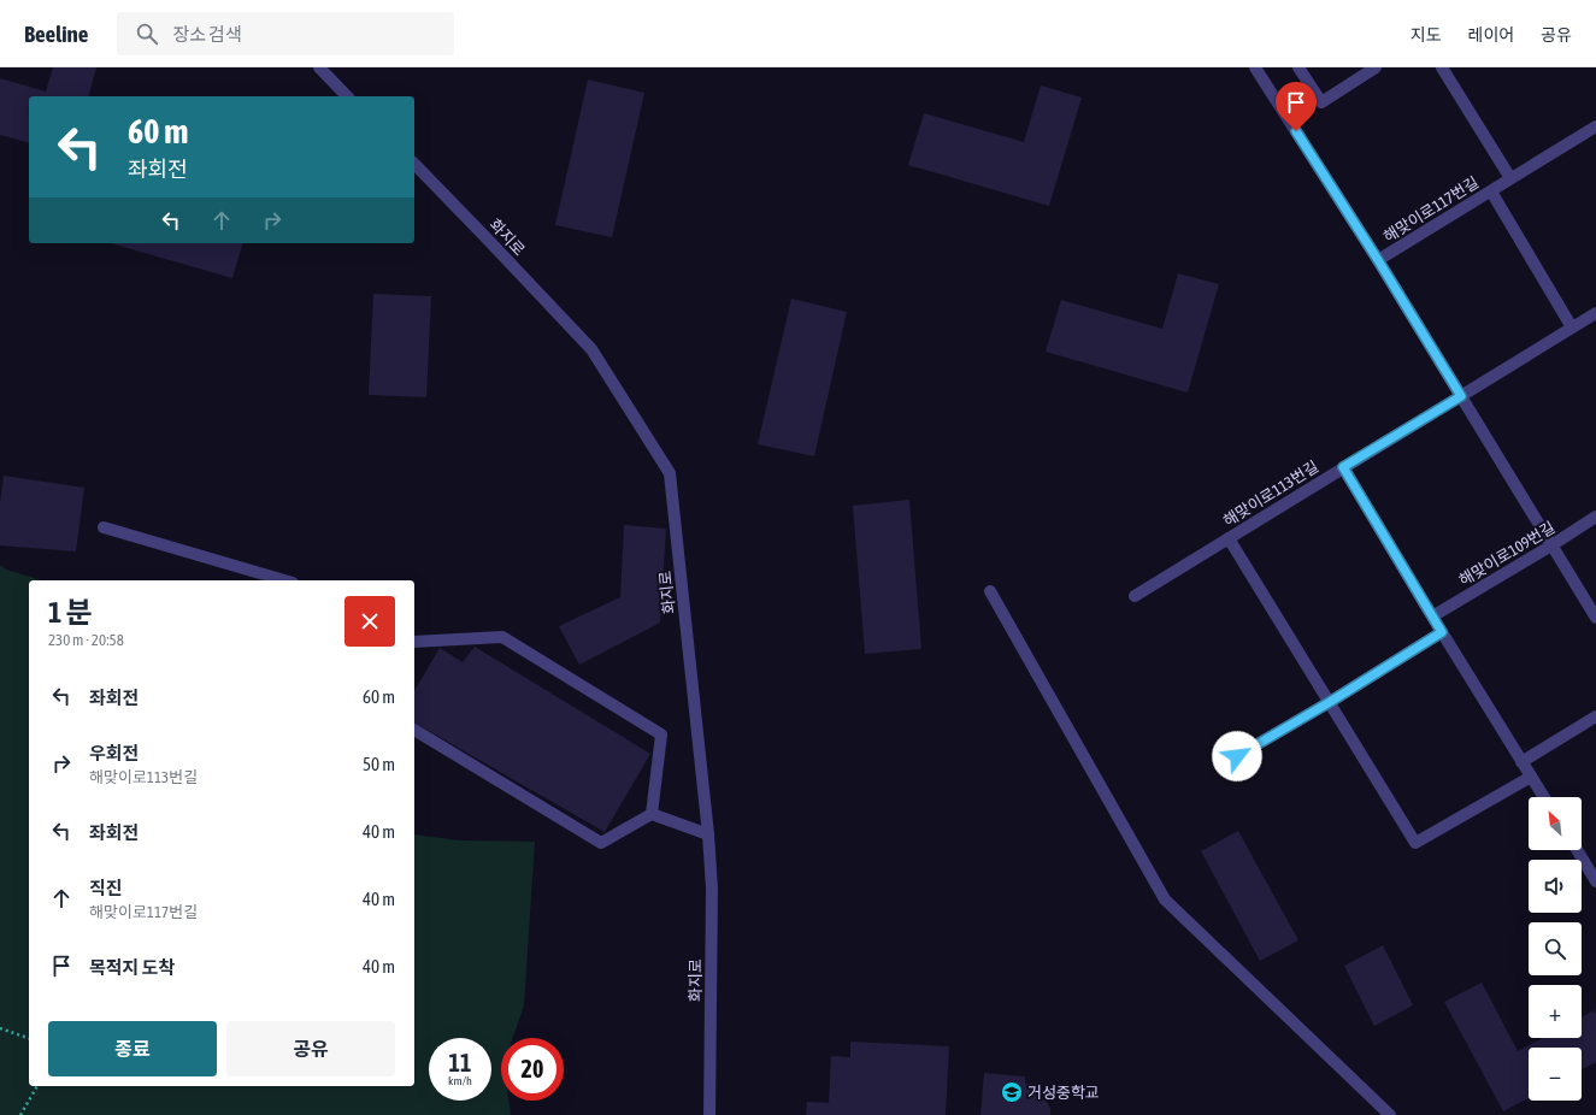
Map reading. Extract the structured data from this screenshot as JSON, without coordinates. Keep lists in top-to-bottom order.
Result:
{
  "streets": {
    "street": [
      "해맞이로117번길",
      "화지로",
      "해맞이로113번길",
      "해맞이로109번길"
    ]
  },
  "places": {
    "school or university": ["거성중학교"]
  },
  "north": "top left",
  "page": {
    "header": "Beeline",
    "search": "장소 검색",
    "nav": ["지도", "레이어", "공유"],
    "turn": ["60 m", "좌회전"],
    "heading": ["1 분", "230 m · 20:58"],
    "list": [
      {
        "name": "좌회전",
        "value": "60 m"
      },
      {
        "name": "우회전",
        "note": "해맞이로113번길",
        "value": "50 m"
      },
      {
        "name": "좌회전",
        "value": "40 m"
      },
      {
        "name": "직진",
        "note": "해맞이로117번길",
        "value": "40 m"
      },
      {
        "name": "목적지 도착",
        "value": "40 m"
      }
    ],
    "map_buttons": ["+", "−"],
    "buttons": ["종료", "공유"],
    "speed": "11 km/h",
    "limit": "20"
  }
}
